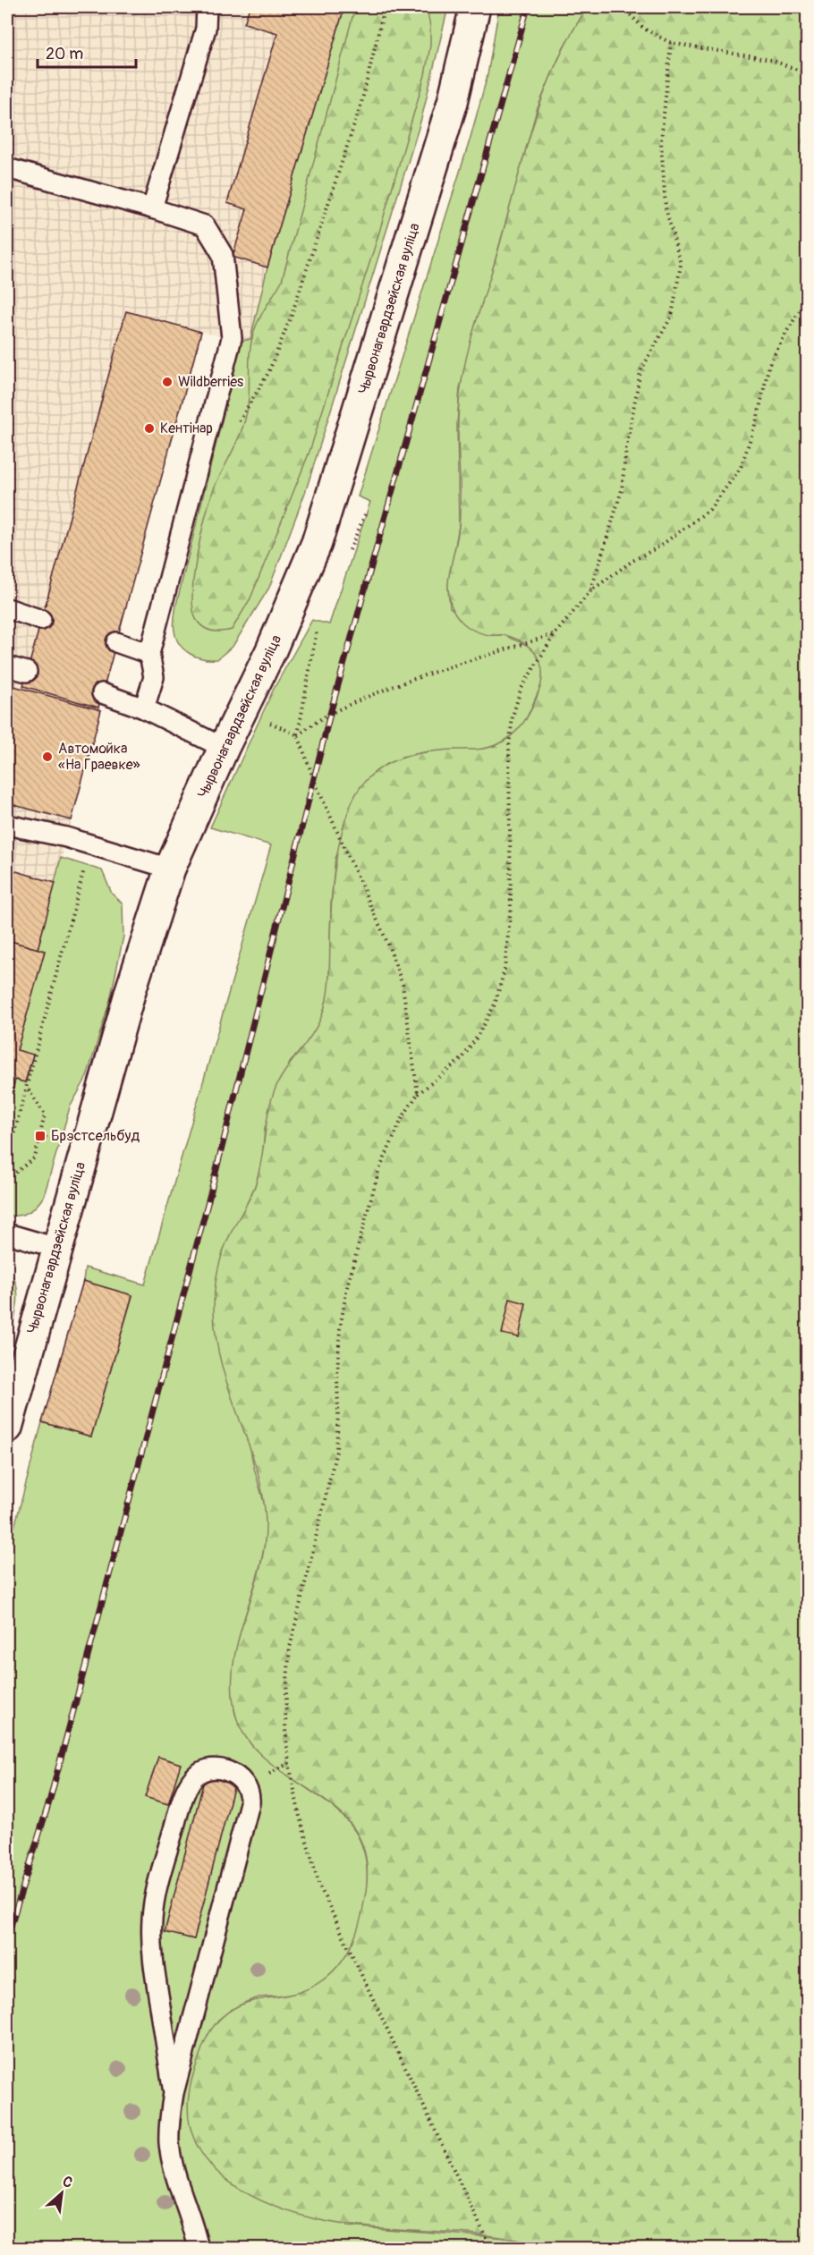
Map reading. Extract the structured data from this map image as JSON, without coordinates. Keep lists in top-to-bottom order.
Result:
{
  "streets": {
    "street": ["Чырвонагвардзейская вуліца"]
  },
  "places": {
    "other": ["Wildberries", "Кентінар", "Автомойка «На Граевке»"],
    "transit": ["Брэстсельбуд"]
  },
  "scale_bar": "20 m",
  "north": "top right"
}
